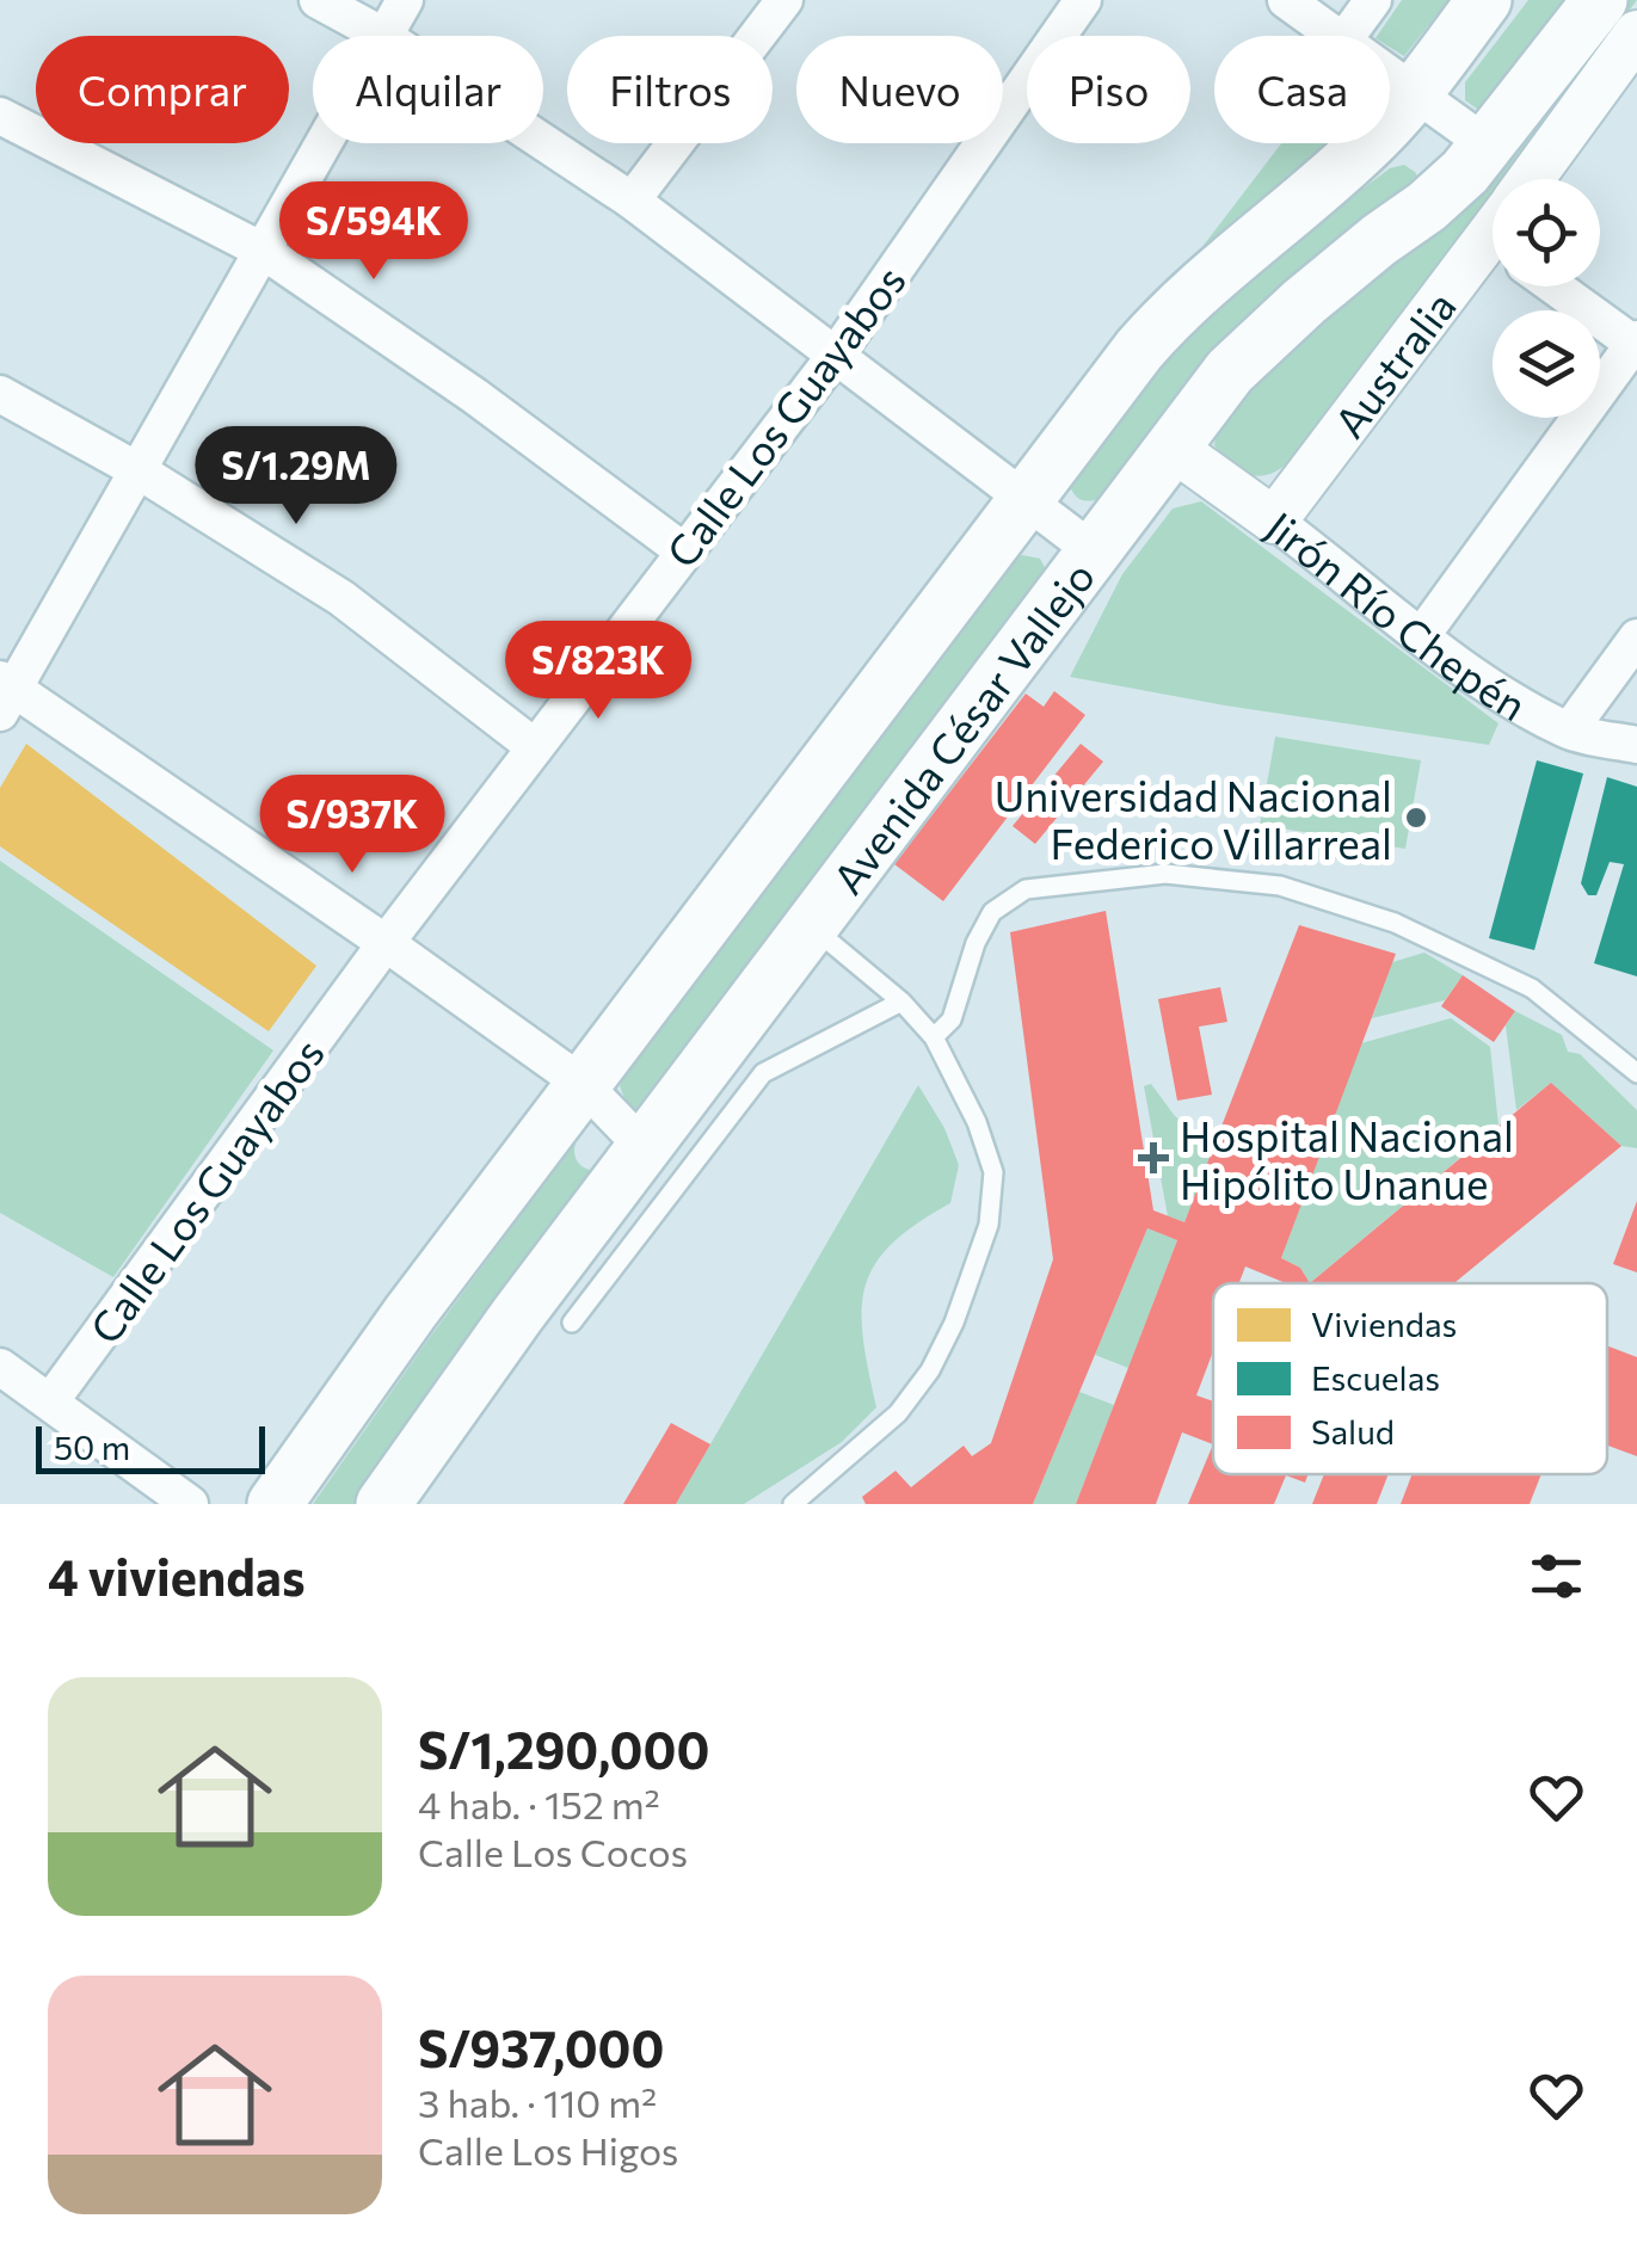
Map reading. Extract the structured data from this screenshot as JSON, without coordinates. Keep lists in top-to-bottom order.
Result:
{
  "streets": {
    "main road": ["Avenida César Vallejo"],
    "street": ["Australia", "Calle Los Guayabos", "Jirón Río Chepén"]
  },
  "crossings": [
    ["Australia", "Jirón Río Chepén"],
    ["Jirón Río Chepén", "Avenida César Vallejo"]
  ],
  "places": {
    "other": ["Universidad Nacional Federico Villarreal"],
    "health": ["Hospital Nacional Hipólito Unanue"]
  },
  "legend": ["Viviendas", "Escuelas", "Salud"],
  "scale_bar": "50 m",
  "page": {
    "chip": [
      "Comprar",
      "Alquilar",
      "Filtros",
      "Nuevo",
      "Piso",
      "Casa"
    ],
    "price": [
      "S/594K",
      "S/1.29M",
      "S/823K",
      "S/937K"
    ],
    "scale": "50 m",
    "heading": "4 viviendas",
    "list": [
      {
        "name": "S/1,290,000",
        "note": "4 hab. · 152 m² · Calle Los Cocos"
      },
      {
        "name": "S/937,000",
        "note": "3 hab. · 110 m² · Calle Los Higos"
      }
    ]
  }
}
